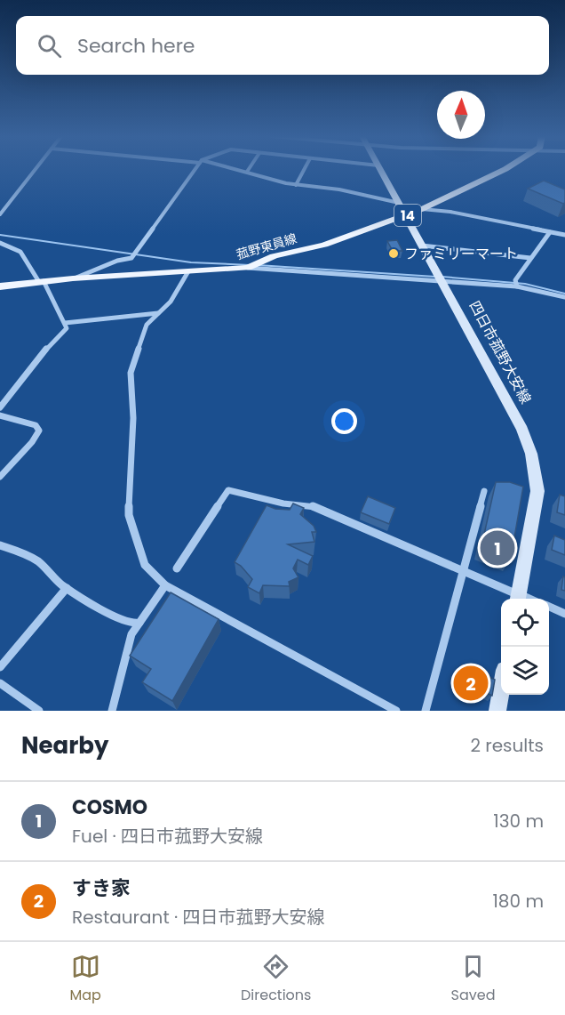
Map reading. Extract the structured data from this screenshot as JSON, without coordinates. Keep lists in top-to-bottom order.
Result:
{
  "streets": {
    "main road": ["14", "菰野東員線", "四日市菰野大安線"]
  },
  "crossings": [
    ["菰野東員線", "四日市菰野大安線"]
  ],
  "places": ["ファミリーマート"],
  "north": "top",
  "page": {
    "search": "Search here",
    "pins": ["1", "2"],
    "heading": ["Nearby", "2 results"],
    "list": [
      {
        "mark": "1",
        "name": "COSMO",
        "note": "Fuel · 四日市菰野大安線",
        "value": "130 m"
      },
      {
        "mark": "2",
        "name": "すき家",
        "note": "Restaurant · 四日市菰野大安線",
        "value": "180 m"
      }
    ],
    "nav": ["Map", "Directions", "Saved"]
  }
}
